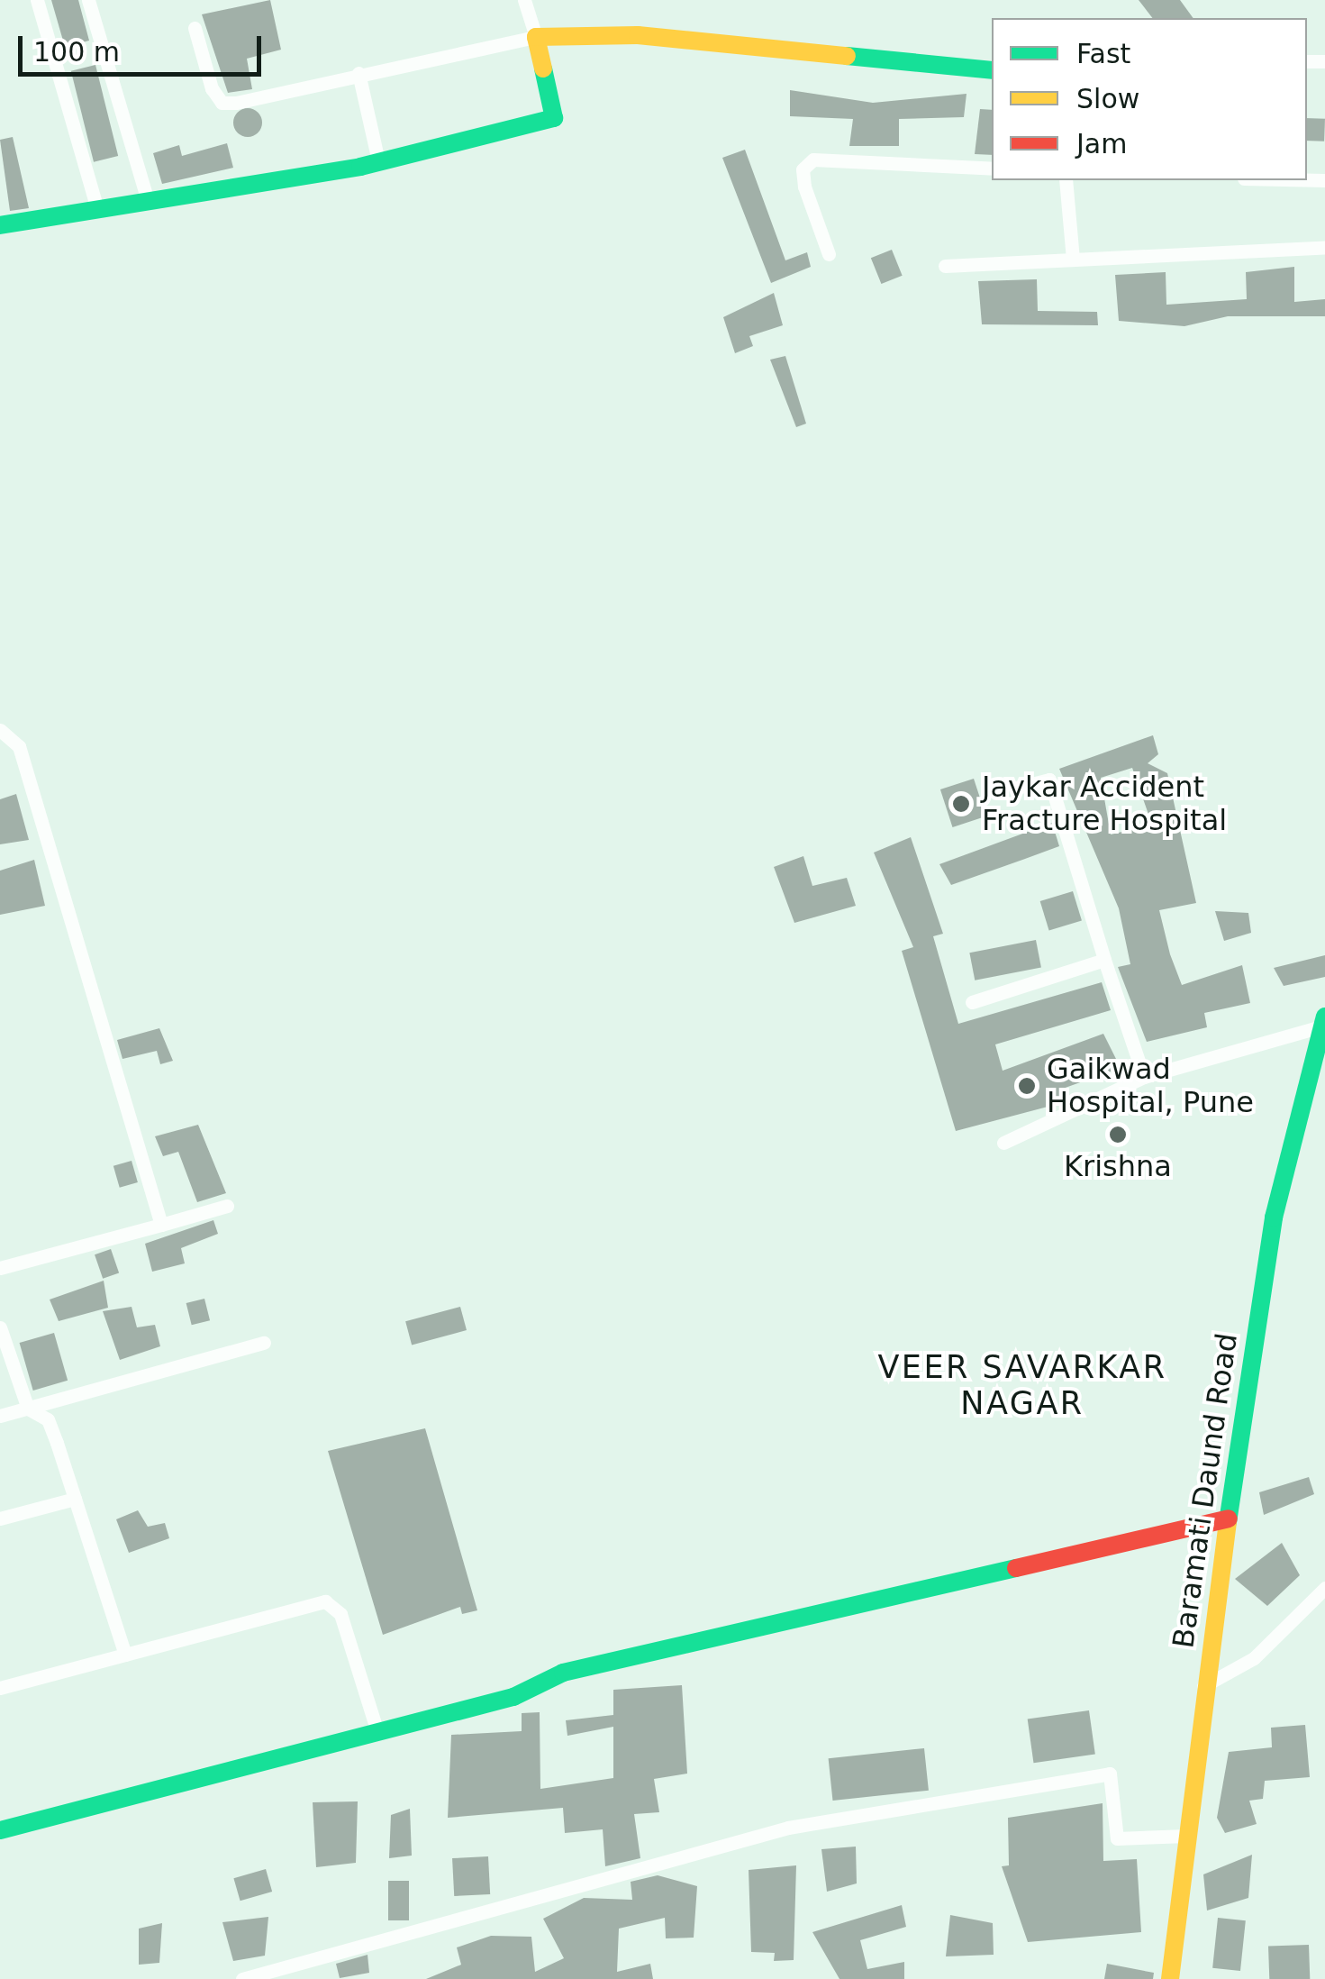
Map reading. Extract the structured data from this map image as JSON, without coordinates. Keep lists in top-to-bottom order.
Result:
{
  "streets": {
    "street": ["Baramati Daund Road"]
  },
  "districts": ["VEER SAVARKAR NAGAR"],
  "places": ["Jaykar Accident Fracture Hospital", "Gaikwad Hospital, Pune", "Krishna"],
  "legend": ["Fast", "Slow", "Jam"],
  "scale_bar": "100 m"
}
